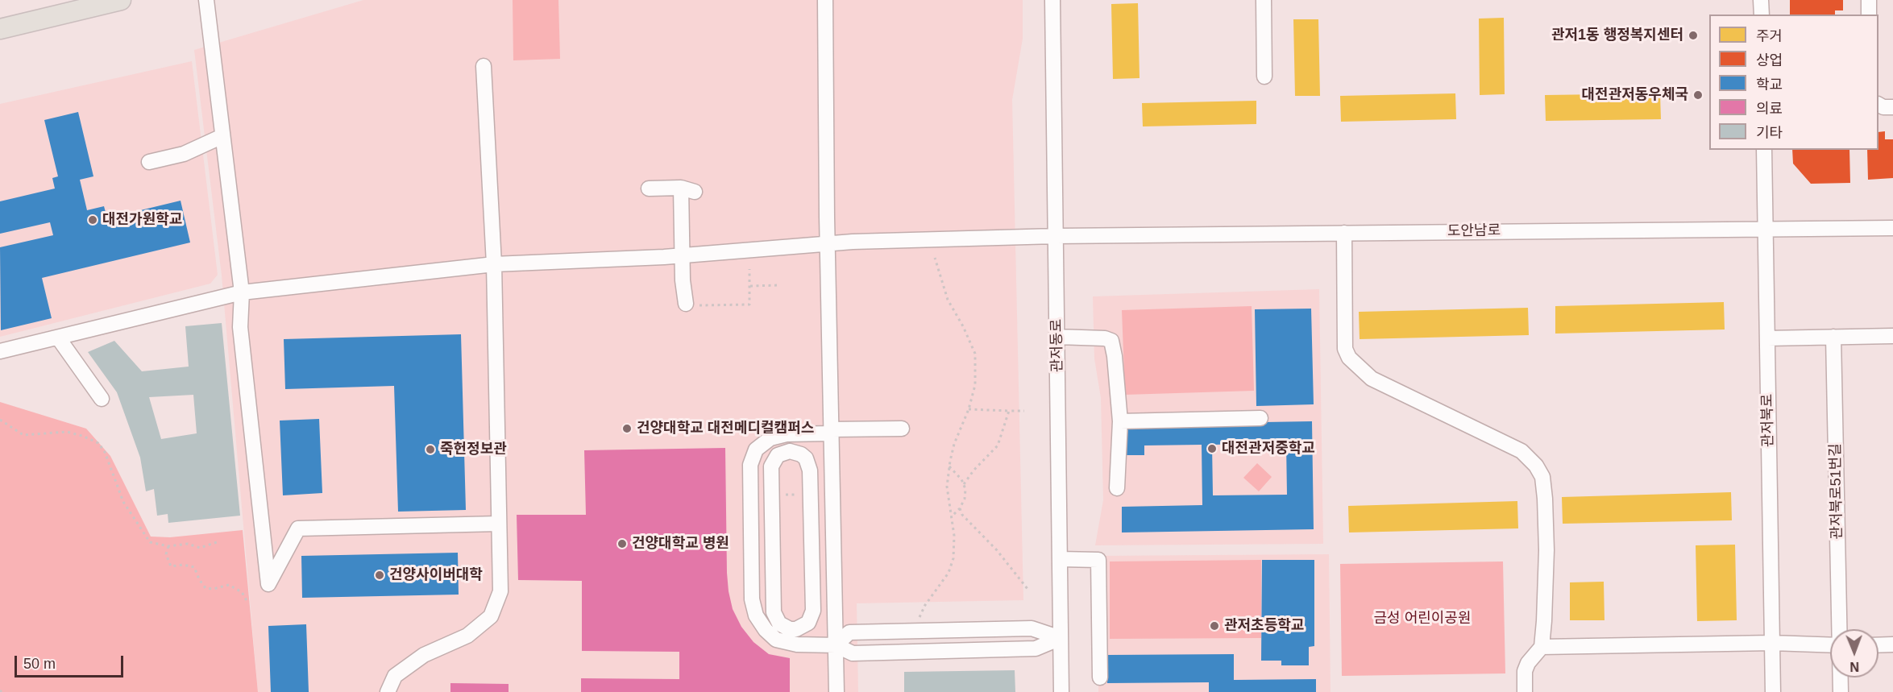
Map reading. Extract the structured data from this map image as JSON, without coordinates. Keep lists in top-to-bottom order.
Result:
{
  "streets": {
    "street": [
      "도안남로",
      "관저동로",
      "관저북로",
      "관저북로51번길"
    ]
  },
  "crossings": [
    ["도안남로", "관저동로"],
    ["도안남로", "관저북로"]
  ],
  "parks": ["금성 어린이공원"],
  "places": [
    "관저1동 행정복지센터",
    "대전관저동우체국",
    "대전가원학교",
    "건양대학교 대전메디컬캠퍼스",
    "대전관저중학교",
    "죽헌정보관",
    "건양대학교 병원",
    "건양사이버대학",
    "관저초등학교"
  ],
  "legend": [
    "주거",
    "상업",
    "학교",
    "의료",
    "기타"
  ],
  "scale_bar": "50 m",
  "north": "bottom"
}
